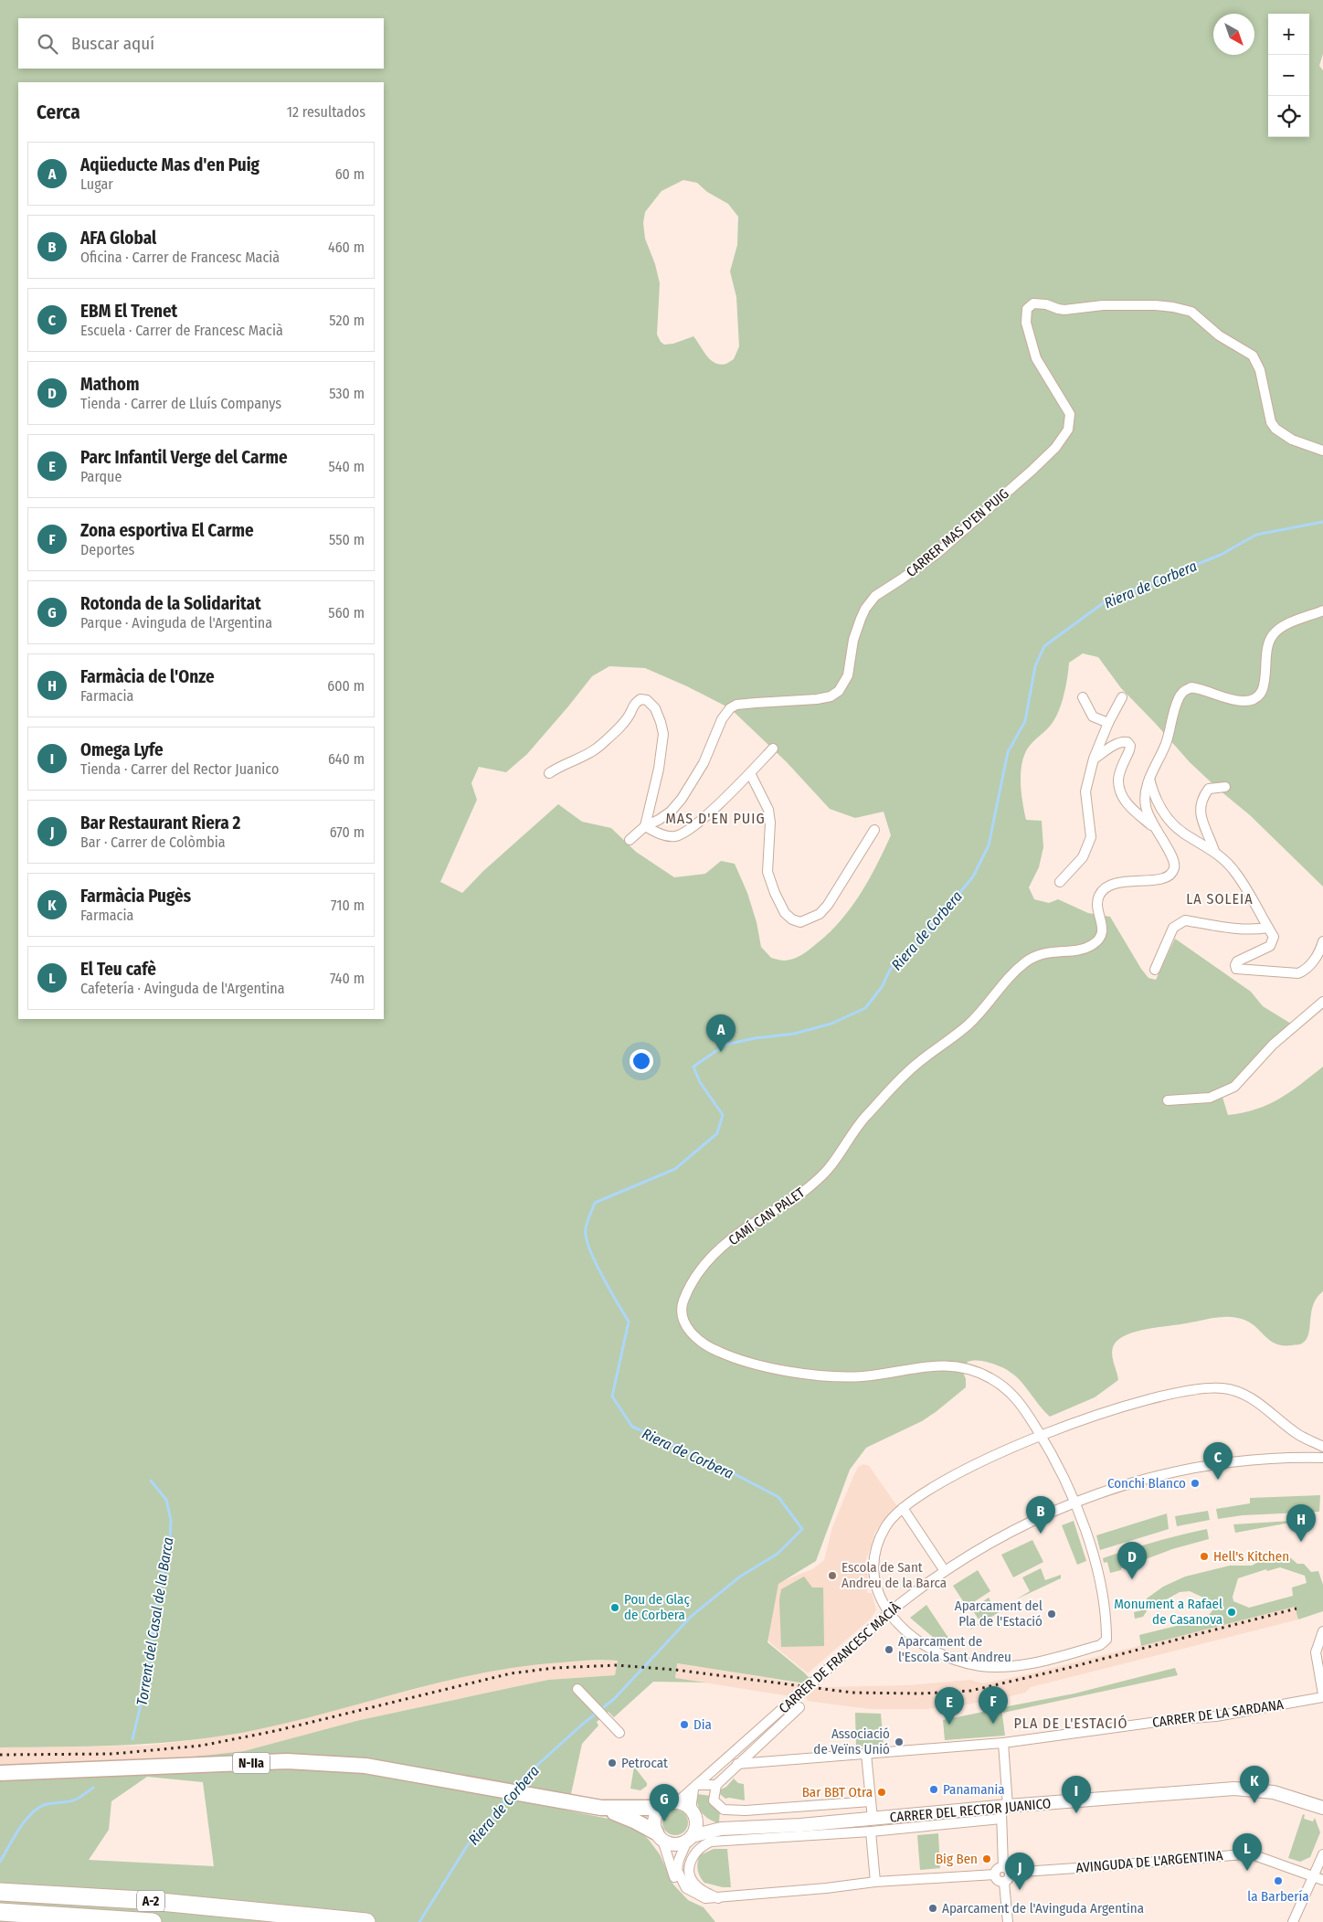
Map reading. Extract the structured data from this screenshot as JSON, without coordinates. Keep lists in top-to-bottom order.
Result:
{
  "streets": {
    "highway": ["A-2"],
    "main road": ["N-IIa", "CARRER DEL RECTOR JUANICO"],
    "street": [
      "CARRER MAS D'EN PUIG",
      "CAMÍ CAN PALET",
      "CARRER DE FRANCESC MACIÀ",
      "CARRER DE LA SARDANA",
      "AVINGUDA DE L'ARGENTINA"
    ]
  },
  "crossings": [
    ["CAMÍ CAN PALET", "CARRER DE FRANCESC MACIÀ"],
    ["CARRER DE FRANCESC MACIÀ", "CARRER DE LA SARDANA"],
    ["CARRER DE FRANCESC MACIÀ", "N-IIa"],
    ["CARRER DE FRANCESC MACIÀ", "CARRER DEL RECTOR JUANICO"],
    ["N-IIa", "CARRER DEL RECTOR JUANICO"]
  ],
  "districts": ["MAS D'EN PUIG", "LA SOLEIA", "PLA DE L'ESTACIÓ"],
  "water": ["Riera de Corbera", "Torrent del Casal de la Barca"],
  "places": [
    "Conchi Blanco",
    "Hell's Kitchen",
    "Escola de Sant Andreu de la Barca",
    "Pou de Glaç de Corbera",
    "Monument a Rafael de Casanova",
    "Aparcament del Pla de l'Estació",
    "Aparcament de l'Escola Sant Andreu",
    "Dia",
    "Associació de Veïns Unió",
    "Petrocat",
    "Panamania",
    "Bar BBT Otra",
    "Big Ben",
    "la Barbería",
    "Aparcament de l'Avinguda Argentina"
  ],
  "north": "bottom right",
  "page": {
    "map_buttons": ["+", "−"],
    "search": "Buscar aquí",
    "heading": ["Cerca", "12 resultados"],
    "list": [
      {
        "mark": "A",
        "name": "Aqüeducte Mas d'en Puig",
        "note": "Lugar",
        "value": "60 m"
      },
      {
        "mark": "B",
        "name": "AFA Global",
        "note": "Oficina · Carrer de Francesc Macià",
        "value": "460 m"
      },
      {
        "mark": "C",
        "name": "EBM El Trenet",
        "note": "Escuela · Carrer de Francesc Macià",
        "value": "520 m"
      },
      {
        "mark": "D",
        "name": "Mathom",
        "note": "Tienda · Carrer de Lluís Companys",
        "value": "530 m"
      },
      {
        "mark": "E",
        "name": "Parc Infantil Verge del Carme",
        "note": "Parque",
        "value": "540 m"
      },
      {
        "mark": "F",
        "name": "Zona esportiva El Carme",
        "note": "Deportes",
        "value": "550 m"
      },
      {
        "mark": "G",
        "name": "Rotonda de la Solidaritat",
        "note": "Parque · Avinguda de l'Argentina",
        "value": "560 m"
      },
      {
        "mark": "H",
        "name": "Farmàcia de l'Onze",
        "note": "Farmacia",
        "value": "600 m"
      },
      {
        "mark": "I",
        "name": "Omega Lyfe",
        "note": "Tienda · Carrer del Rector Juanico",
        "value": "640 m"
      },
      {
        "mark": "J",
        "name": "Bar Restaurant Riera 2",
        "note": "Bar · Carrer de Colòmbia",
        "value": "670 m"
      },
      {
        "mark": "K",
        "name": "Farmàcia Pugès",
        "note": "Farmacia",
        "value": "710 m"
      },
      {
        "mark": "L",
        "name": "El Teu cafè",
        "note": "Cafetería · Avinguda de l'Argentina",
        "value": "740 m"
      }
    ],
    "pins": [
      "A",
      "C",
      "B",
      "H",
      "D",
      "F",
      "E",
      "K",
      "I",
      "G",
      "L",
      "J"
    ]
  }
}
